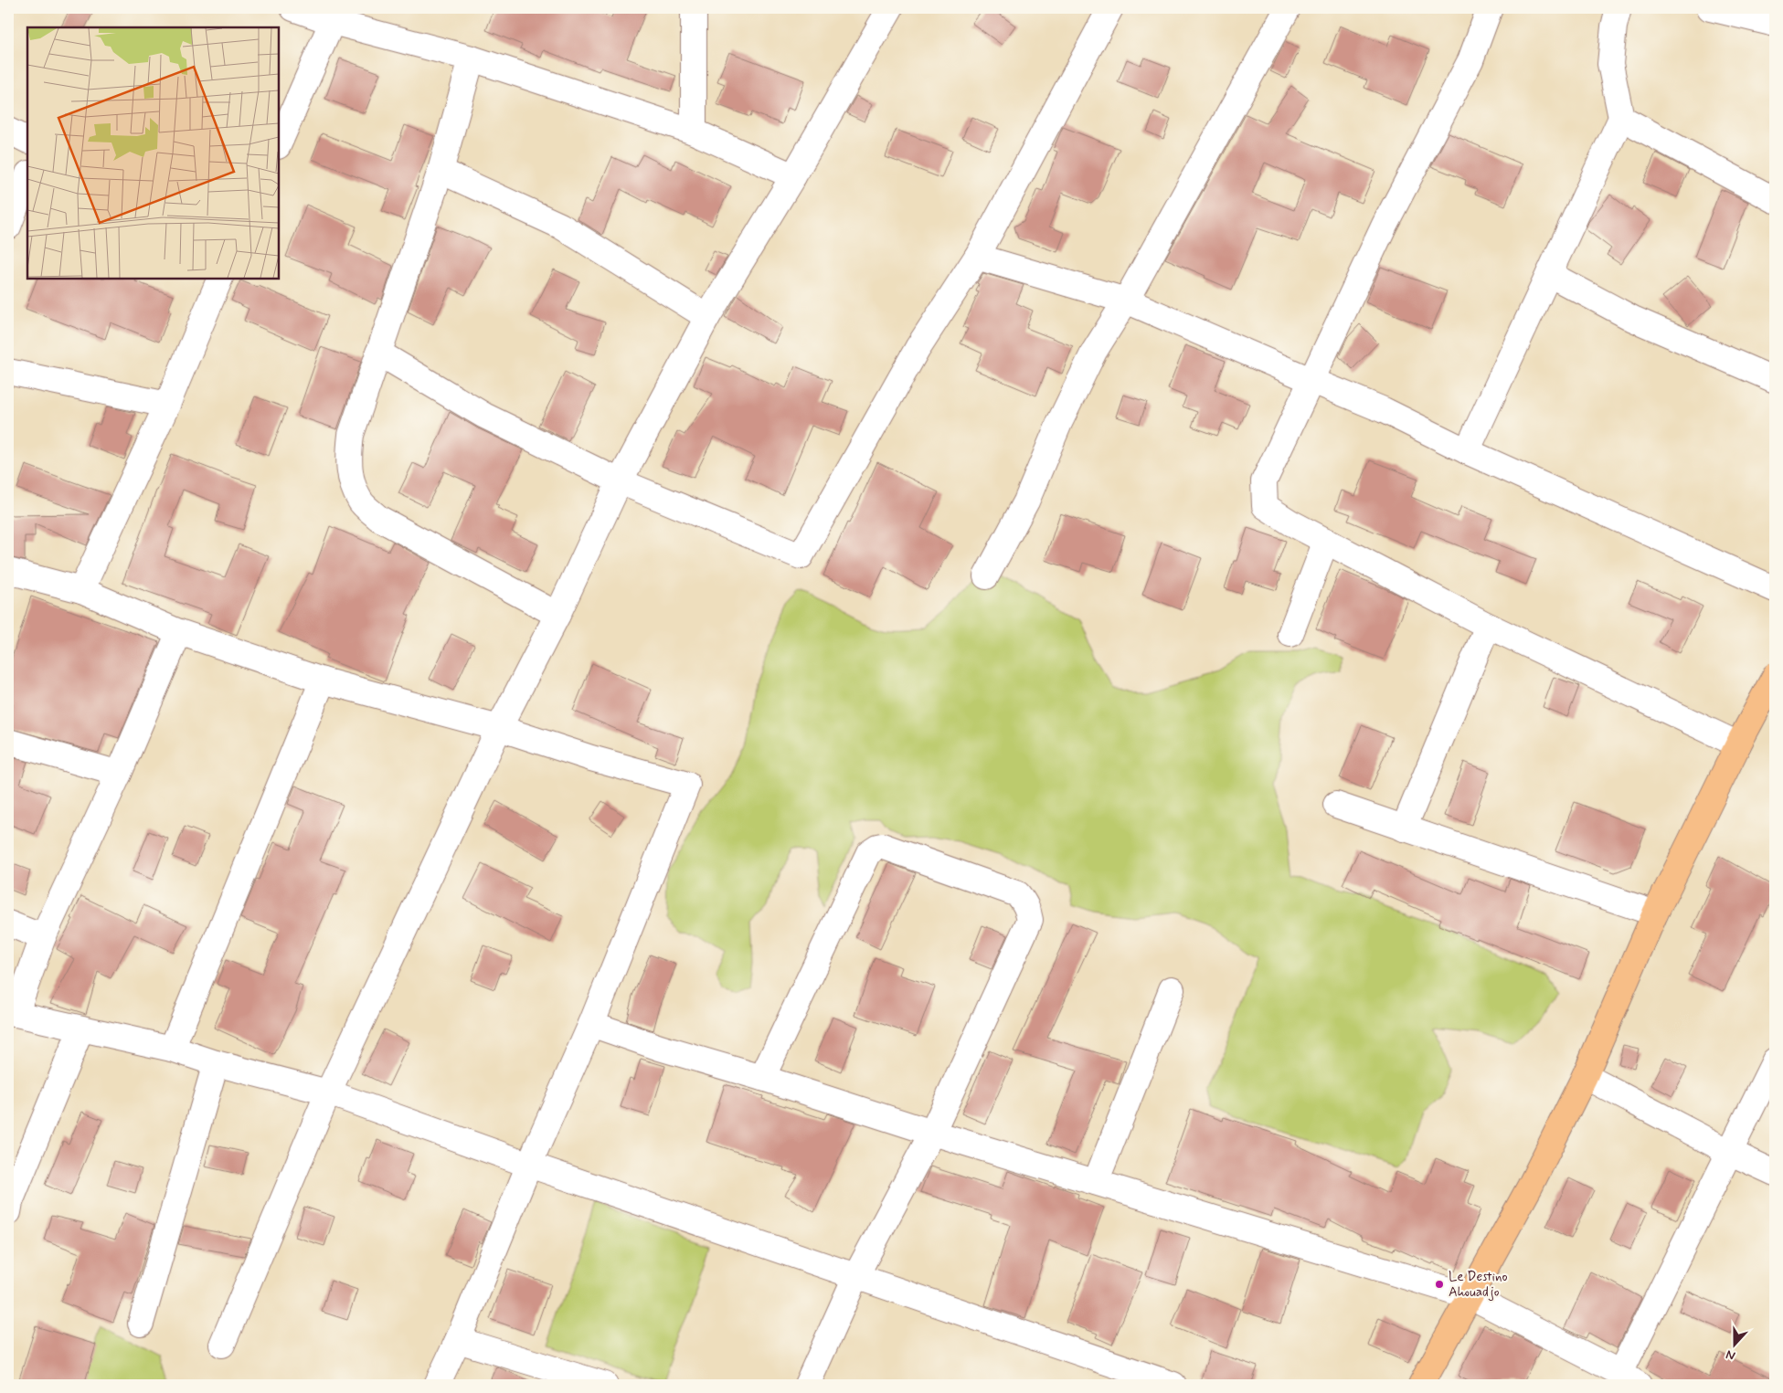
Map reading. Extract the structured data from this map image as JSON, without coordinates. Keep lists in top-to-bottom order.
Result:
{
  "places": ["Le Destino Ahouadjo"],
  "north": "bottom"
}
